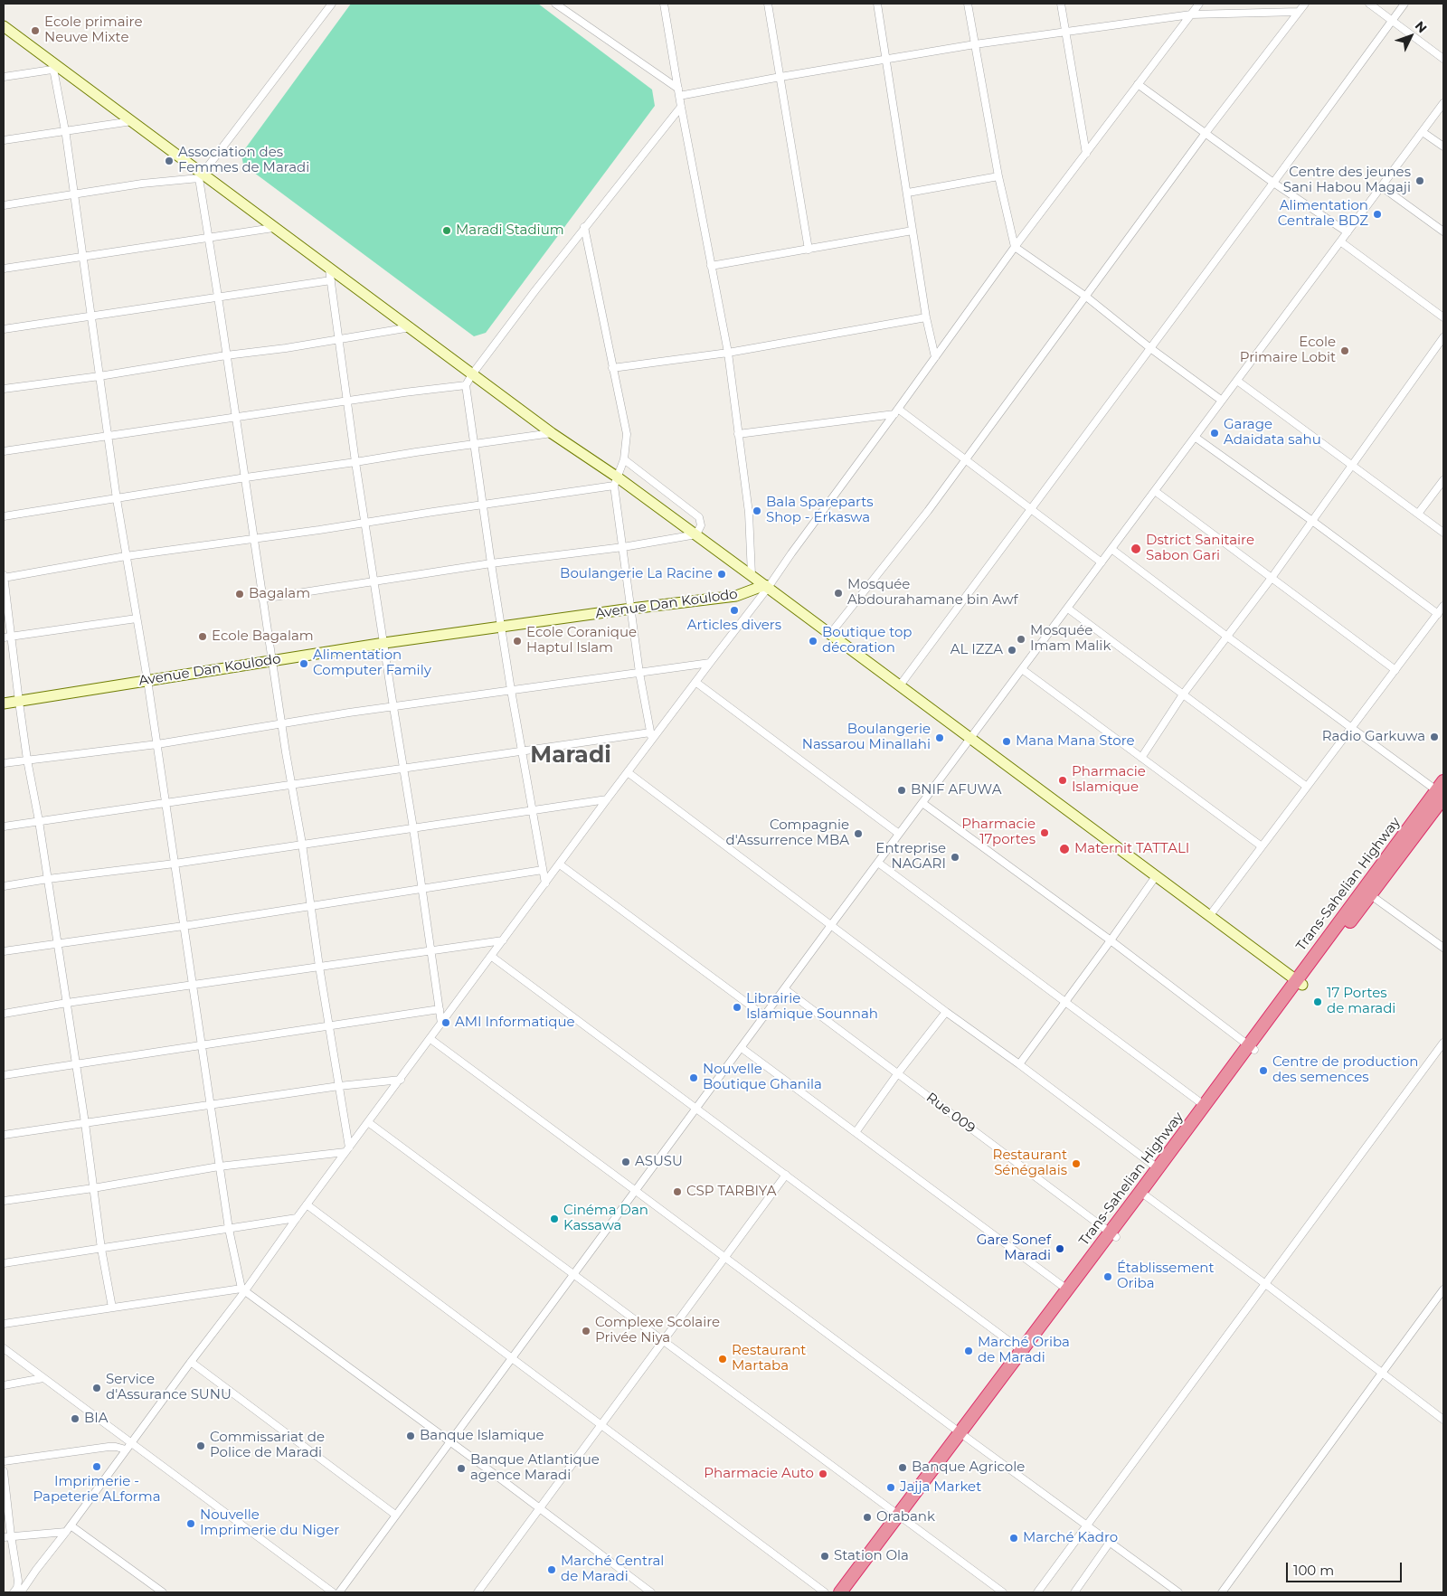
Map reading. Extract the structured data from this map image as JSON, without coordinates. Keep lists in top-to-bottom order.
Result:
{
  "streets": {
    "highway": ["Trans-Sahelian Highway"],
    "street": ["Avenue Dan Koulodo", "Rue 009"]
  },
  "crossings": [
    ["Trans-Sahelian Highway", "Rue 009"]
  ],
  "districts": ["Maradi"],
  "places": [
    "Ecole primaire Neuve Mixte",
    "Association des Femmes de Maradi",
    "Centre des jeunes Sani Habou Magaji",
    "Alimentation Centrale BDZ",
    "Maradi Stadium",
    "Ecole Primaire Lobit",
    "Garage Adaidata sahu",
    "Bala Spareparts Shop - Erkaswa",
    "Dstrict Sanitaire Sabon Gari",
    "Boulangerie La Racine",
    "Mosquée Abdourahamane bin Awf",
    "Bagalam",
    "Articles divers",
    "Ecole Bagalam",
    "Mosquée Imam Malik",
    "Ecole Coranique Haptul Islam",
    "Boutique top décoration",
    "AL IZZA",
    "Alimentation Computer Family",
    "Radio Garkuwa",
    "Boulangerie Nassarou Minallahi",
    "Mana Mana Store",
    "Pharmacie Islamique",
    "BNIF AFUWA",
    "Pharmacie 17portes",
    "Compagnie d'Assurrence MBA",
    "Maternit TATTALI",
    "Entreprise NAGARI",
    "17 Portes de maradi",
    "Librairie Islamique Sounnah",
    "AMI Informatique",
    "Centre de production des semences",
    "Nouvelle Boutique Ghanila",
    "ASUSU",
    "Restaurant Sénégalais",
    "CSP TARBIYA",
    "Cinéma Dan Kassawa",
    "Gare Sonef Maradi",
    "Établissement Oriba",
    "Complexe Scolaire Privée Niya",
    "Marché Oriba de Maradi",
    "Restaurant Martaba",
    "Service d'Assurance SUNU",
    "BIA",
    "Banque Islamique",
    "Commissariat de Police de Maradi",
    "Imprimerie - Papeterie ALforma",
    "Banque Agricole",
    "Banque Atlantique agence Maradi",
    "Pharmacie Auto",
    "Jajja Market",
    "Orabank",
    "Nouvelle Imprimerie du Niger",
    "Marché Kadro",
    "Station Ola",
    "Marché Central de Maradi"
  ],
  "scale_bar": "100 m",
  "north": "top right"
}
